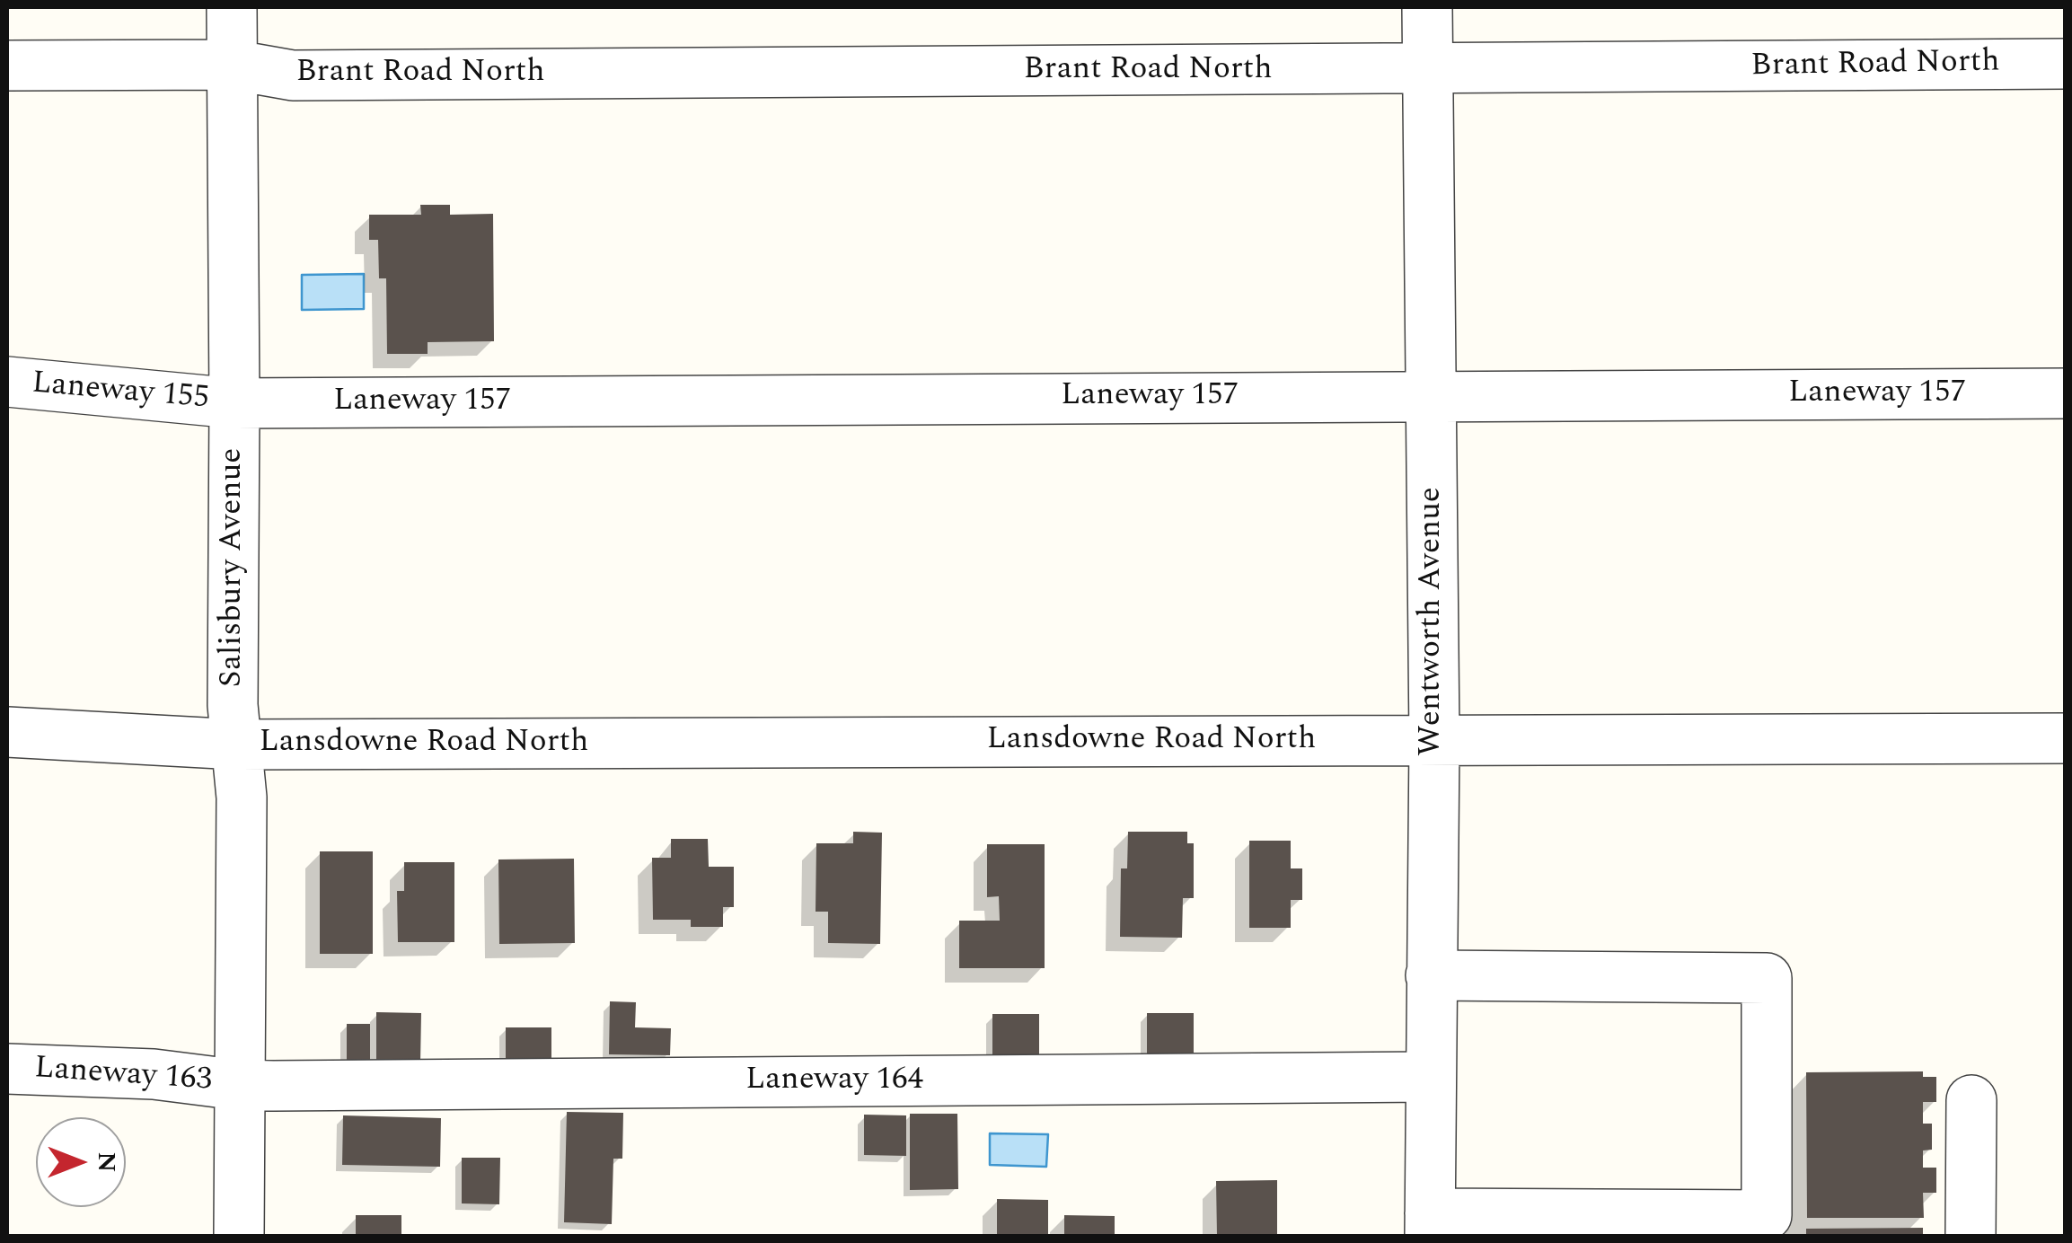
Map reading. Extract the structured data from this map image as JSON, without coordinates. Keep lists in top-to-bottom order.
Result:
{
  "streets": {
    "street": [
      "Brant Road North",
      "Laneway 155",
      "Laneway 157",
      "Salisbury Avenue",
      "Wentworth Avenue",
      "Lansdowne Road North",
      "Laneway 163",
      "Laneway 164"
    ]
  },
  "crossings": [
    ["Brant Road North", "Salisbury Avenue"],
    ["Brant Road North", "Wentworth Avenue"],
    ["Laneway 155", "Laneway 157"],
    ["Laneway 155", "Salisbury Avenue"],
    ["Laneway 157", "Salisbury Avenue"],
    ["Laneway 157", "Wentworth Avenue"],
    ["Salisbury Avenue", "Lansdowne Road North"],
    ["Salisbury Avenue", "Laneway 163"],
    ["Salisbury Avenue", "Laneway 164"],
    ["Wentworth Avenue", "Lansdowne Road North"],
    ["Wentworth Avenue", "Laneway 164"],
    ["Laneway 163", "Laneway 164"]
  ],
  "north": "right"
}
